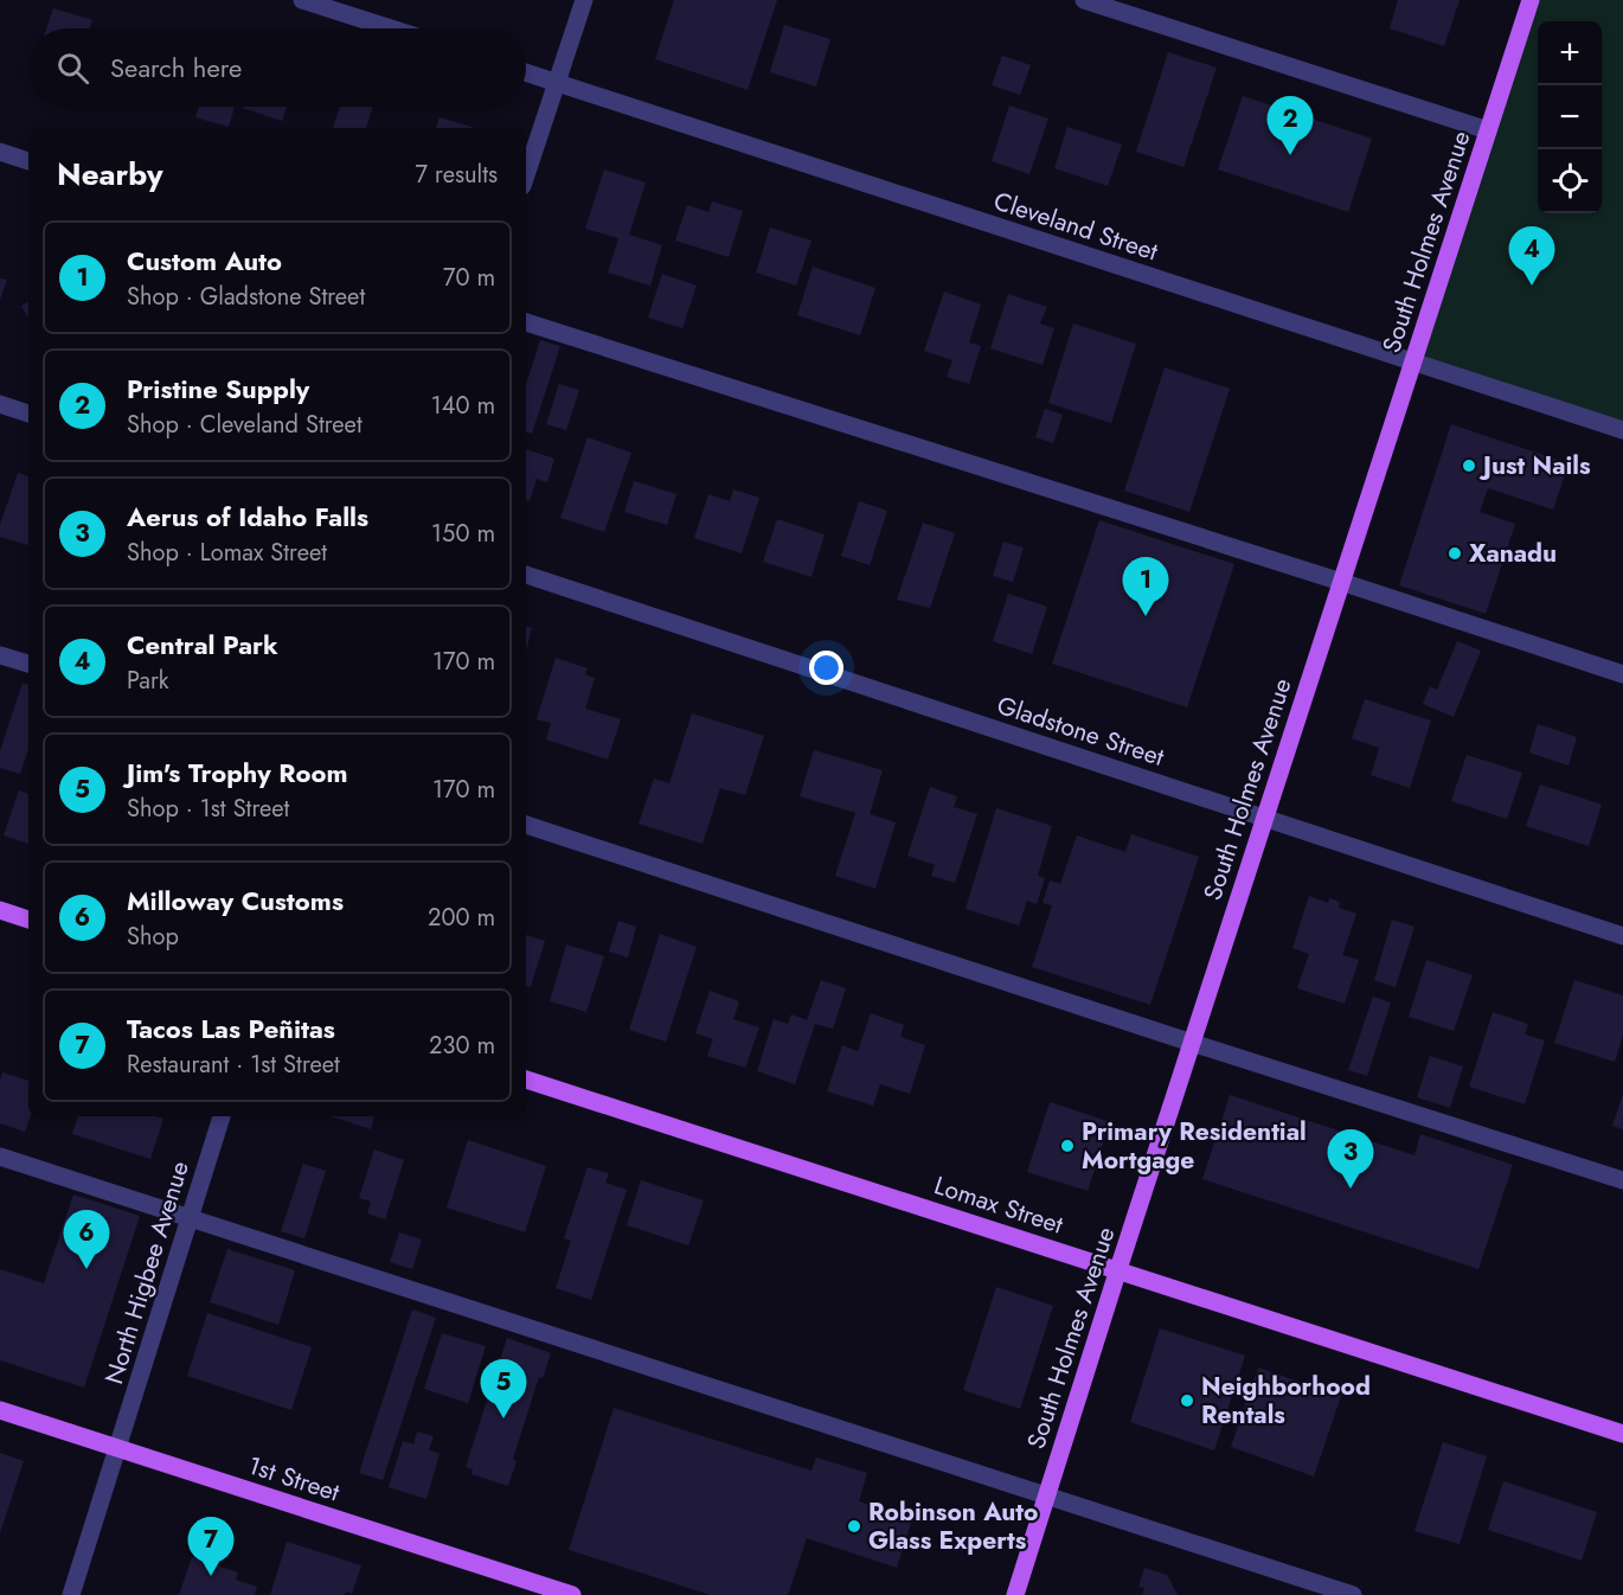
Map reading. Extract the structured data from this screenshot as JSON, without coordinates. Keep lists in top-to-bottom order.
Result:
{
  "streets": {
    "main road": ["South Holmes Avenue", "Lomax Street", "1st Street"],
    "street": ["Cleveland Street", "Gladstone Street", "North Higbee Avenue"]
  },
  "crossings": [
    ["Cleveland Street", "South Holmes Avenue"],
    ["South Holmes Avenue", "Gladstone Street"],
    ["South Holmes Avenue", "Lomax Street"],
    ["North Higbee Avenue", "1st Street"]
  ],
  "places": [
    "Just Nails",
    "Xanadu",
    "Primary Residential Mortgage",
    "Neighborhood Rentals",
    "Robinson Auto Glass Experts"
  ],
  "page": {
    "map_buttons": ["+", "−"],
    "search": "Search here",
    "pins": [
      "2",
      "4",
      "1",
      "3",
      "6",
      "5",
      "7"
    ],
    "heading": ["Nearby", "7 results"],
    "list": [
      {
        "mark": "1",
        "name": "Custom Auto",
        "note": "Shop · Gladstone Street",
        "value": "70 m"
      },
      {
        "mark": "2",
        "name": "Pristine Supply",
        "note": "Shop · Cleveland Street",
        "value": "140 m"
      },
      {
        "mark": "3",
        "name": "Aerus of Idaho Falls",
        "note": "Shop · Lomax Street",
        "value": "150 m"
      },
      {
        "mark": "4",
        "name": "Central Park",
        "note": "Park",
        "value": "170 m"
      },
      {
        "mark": "5",
        "name": "Jim's Trophy Room",
        "note": "Shop · 1st Street",
        "value": "170 m"
      },
      {
        "mark": "6",
        "name": "Milloway Customs",
        "note": "Shop",
        "value": "200 m"
      },
      {
        "mark": "7",
        "name": "Tacos Las Peñitas",
        "note": "Restaurant · 1st Street",
        "value": "230 m"
      }
    ]
  }
}
